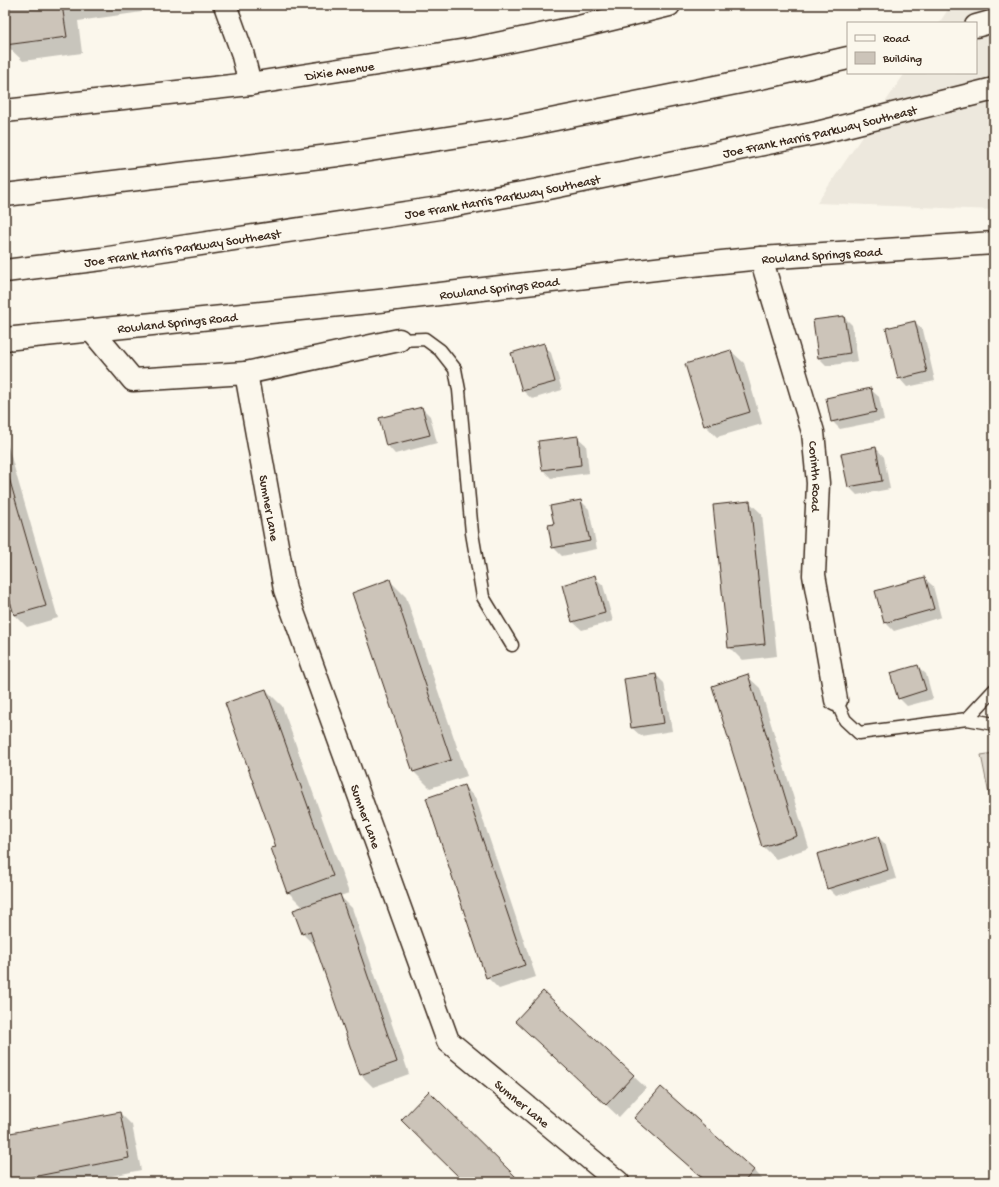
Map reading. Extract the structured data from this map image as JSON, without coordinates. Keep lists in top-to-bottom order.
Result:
{
  "streets": {
    "street": [
      "Dixie Avenue",
      "Joe Frank Harris Parkway Southeast",
      "Rowland Springs Road",
      "Corinth Road",
      "Sumner Lane"
    ]
  },
  "crossings": [
    ["Rowland Springs Road", "Corinth Road"]
  ],
  "legend": ["Road", "Building"]
}
